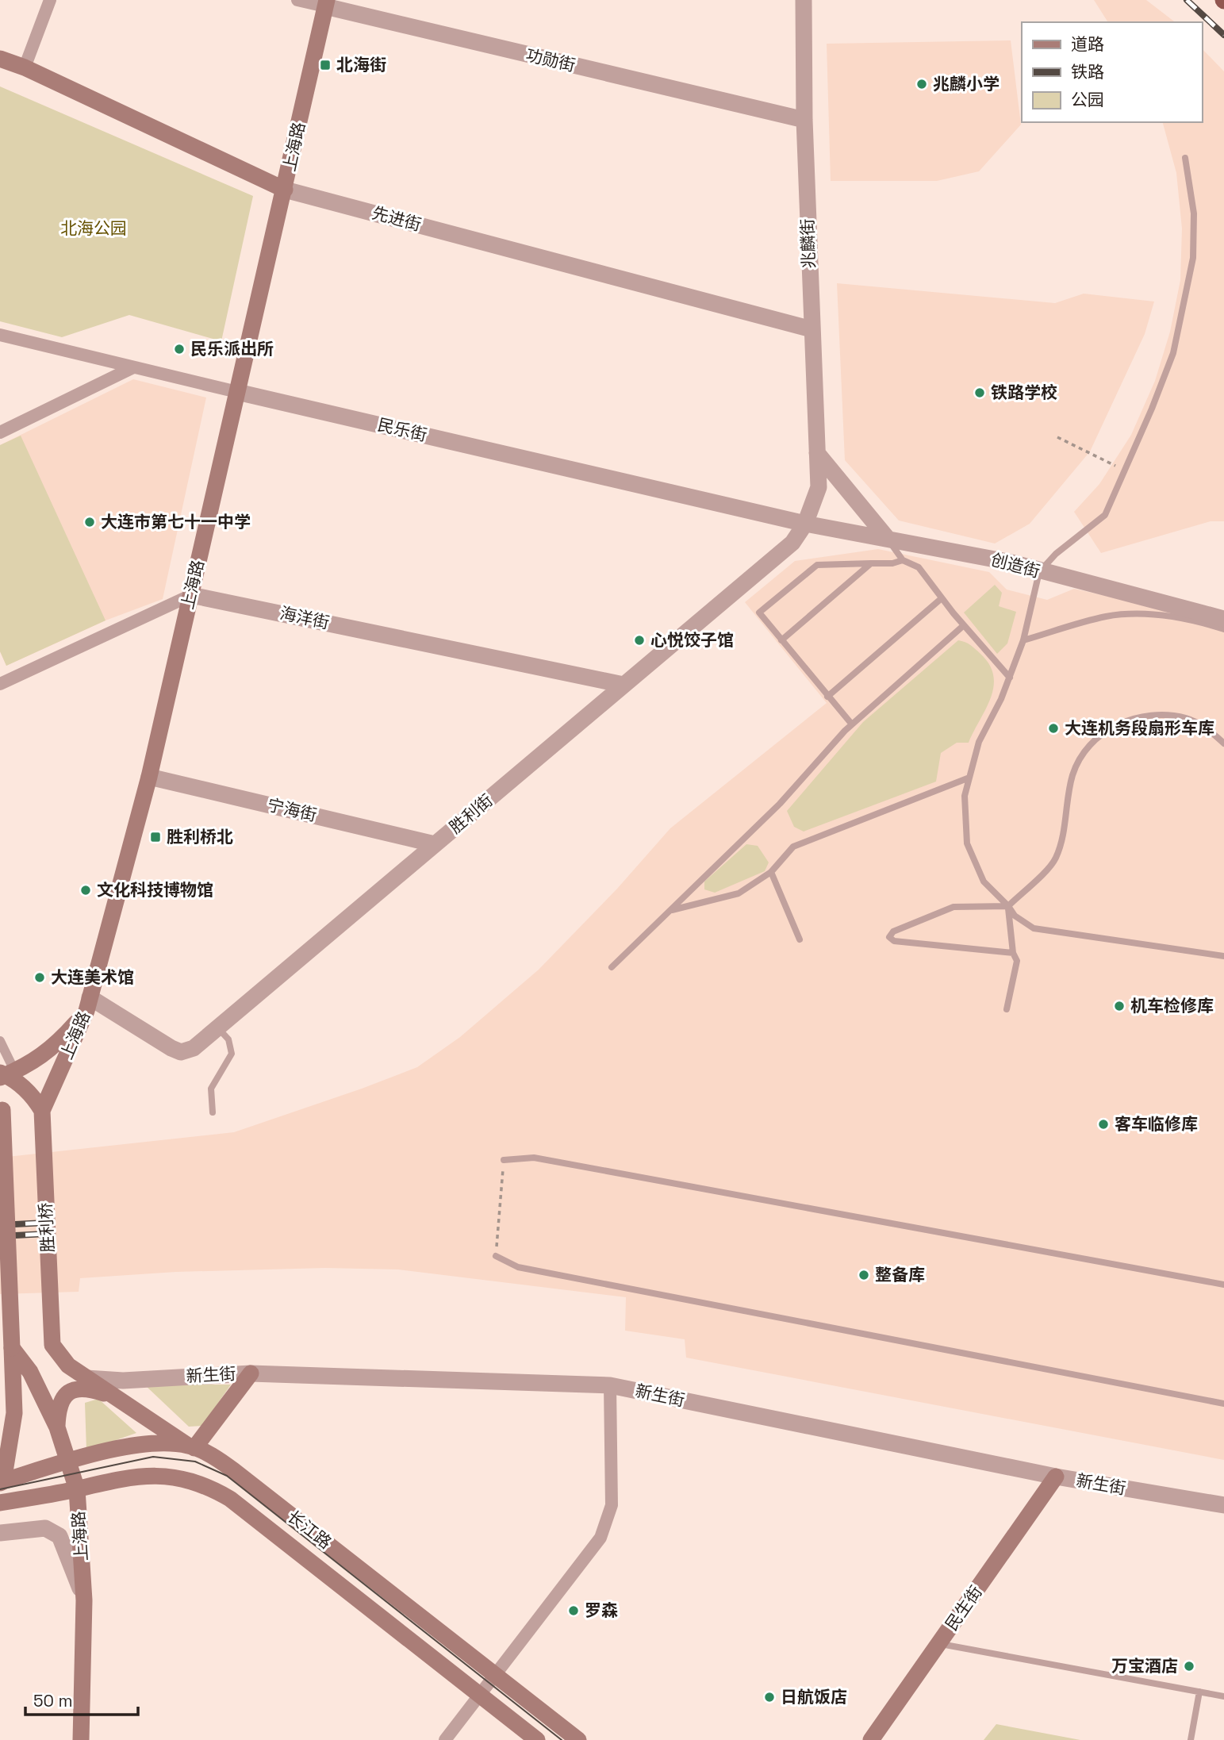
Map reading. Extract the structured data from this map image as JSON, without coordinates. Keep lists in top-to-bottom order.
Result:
{
  "streets": {
    "main road": [
      "上海路",
      "先进街",
      "胜利桥",
      "长江路",
      "民生街"
    ],
    "street": [
      "功勋街",
      "兆麟街",
      "民乐街",
      "创造街",
      "海洋街",
      "宁海街",
      "胜利街",
      "新生街"
    ]
  },
  "crossings": [
    ["功勋街", "上海路"],
    ["功勋街", "兆麟街"],
    ["上海路", "先进街"],
    ["上海路", "民乐街"],
    ["上海路", "海洋街"],
    ["上海路", "宁海街"],
    ["上海路", "胜利街"],
    ["上海路", "胜利桥"],
    ["上海路", "长江路"],
    ["先进街", "兆麟街"],
    ["兆麟街", "胜利街"],
    ["民乐街", "创造街"],
    ["民乐街", "胜利街"],
    ["创造街", "胜利街"],
    ["海洋街", "胜利街"],
    ["宁海街", "胜利街"],
    ["胜利桥", "新生街"],
    ["新生街", "民生街"]
  ],
  "parks": ["北海公园"],
  "places": {
    "transit": ["北海街", "胜利桥北"],
    "other": [
      "兆麟小学",
      "民乐派出所",
      "铁路学校",
      "大连市第七十一中学",
      "心悦饺子馆",
      "大连机务段扇形车库",
      "文化科技博物馆",
      "大连美术馆",
      "机车检修库",
      "客车临修库",
      "整备库",
      "罗森",
      "万宝酒店",
      "日航饭店"
    ]
  },
  "legend": ["道路", "铁路", "公园"],
  "scale_bar": "50 m"
}
